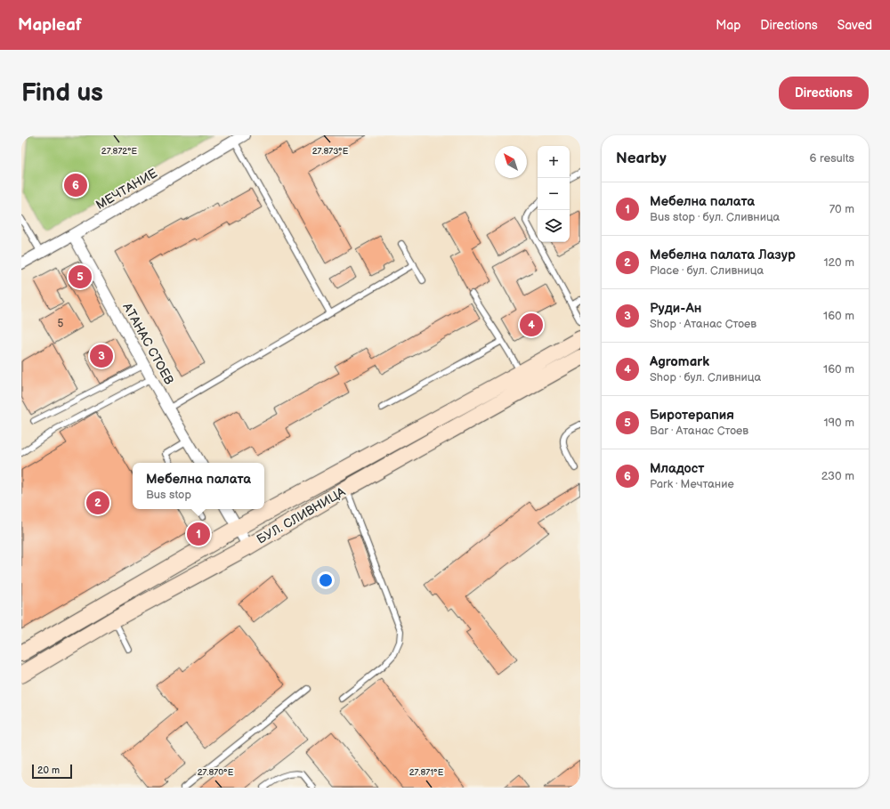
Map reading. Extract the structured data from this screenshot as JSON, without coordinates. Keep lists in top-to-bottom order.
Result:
{
  "streets": {
    "main road": ["БУЛ. СЛИВНИЦА"],
    "street": ["МЕЧТАНИЕ", "АТАНАС СТОЕВ"]
  },
  "crossings": [
    ["МЕЧТАНИЕ", "АТАНАС СТОЕВ"]
  ],
  "house_numbers": ["5"],
  "scale_bar": "20 m",
  "north": "top left",
  "page": {
    "header": "Mapleaf",
    "nav": ["Map", "Directions", "Saved"],
    "buttons": "Directions",
    "title": "Find us",
    "heading": ["Nearby", "6 results"],
    "map_buttons": ["+", "−"],
    "pins": [
      "6",
      "5",
      "4",
      "3",
      "2",
      "1"
    ],
    "list": [
      {
        "mark": "1",
        "name": "Мебелна палата",
        "note": "Bus stop · бул. Сливница",
        "value": "70 m"
      },
      {
        "mark": "2",
        "name": "Мебелна палата Лазур",
        "note": "Place · бул. Сливница",
        "value": "120 m"
      },
      {
        "mark": "3",
        "name": "Руди-Ан",
        "note": "Shop · Атанас Стоев",
        "value": "160 m"
      },
      {
        "mark": "4",
        "name": "Agromark",
        "note": "Shop · бул. Сливница",
        "value": "160 m"
      },
      {
        "mark": "5",
        "name": "Биротерапия",
        "note": "Bar · Атанас Стоев",
        "value": "190 m"
      },
      {
        "mark": "6",
        "name": "Младост",
        "note": "Park · Мечтание",
        "value": "230 m"
      }
    ],
    "popup": ["Мебелна палата", "Bus stop"],
    "scale": "20 m"
  },
  "coordinates": [
    "27.873°E",
    "27.872°E",
    "27.870°E",
    "27.871°E"
  ]
}
